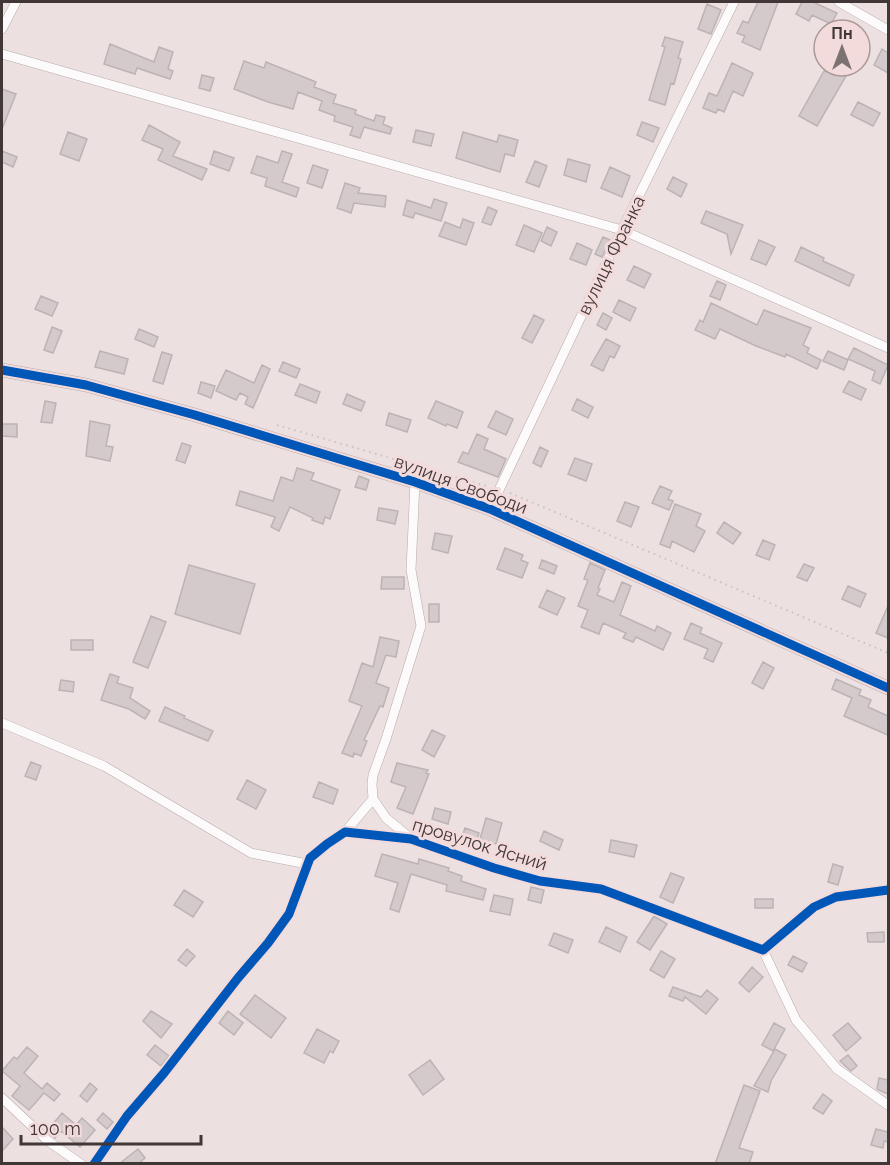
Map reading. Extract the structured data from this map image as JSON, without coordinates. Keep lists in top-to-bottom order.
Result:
{
  "streets": {
    "street": ["вулиця Франка", "вулиця Свободи", "провулок Ясний"]
  },
  "crossings": [
    ["вулиця Франка", "вулиця Свободи"]
  ],
  "scale_bar": "100 m",
  "north": "top"
}
